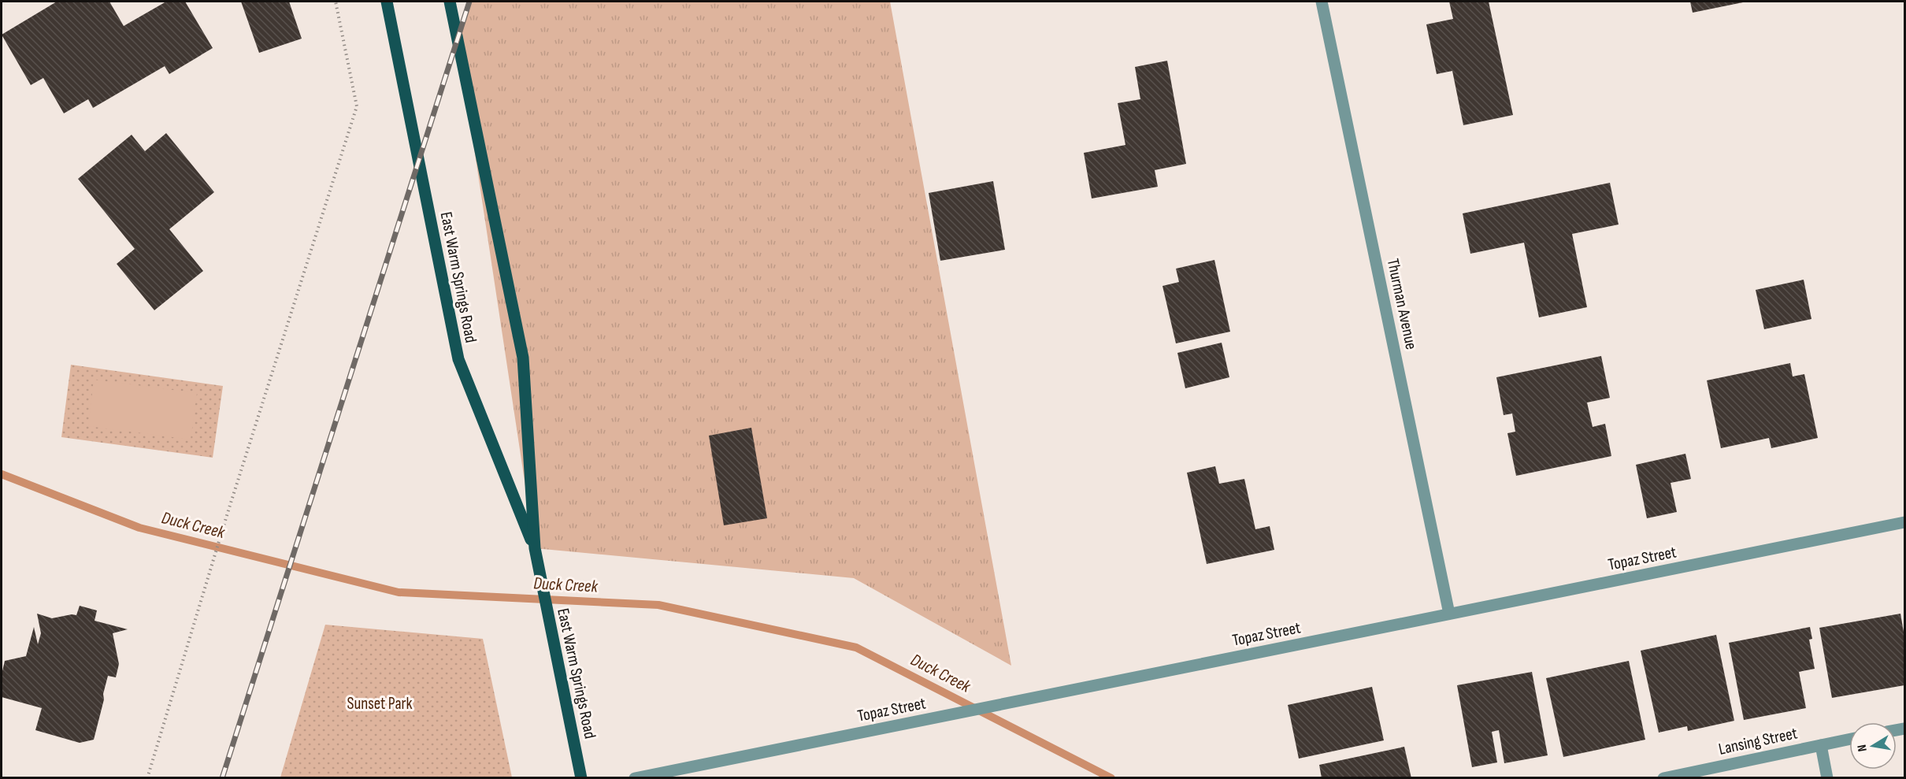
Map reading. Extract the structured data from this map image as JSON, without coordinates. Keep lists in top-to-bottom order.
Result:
{
  "streets": {
    "main road": ["East Warm Springs Road"],
    "street": ["Thurman Avenue", "Topaz Street", "Lansing Street"]
  },
  "crossings": [
    ["Thurman Avenue", "Topaz Street"]
  ],
  "water": ["Duck Creek"],
  "parks": ["Sunset Park"],
  "north": "left"
}
